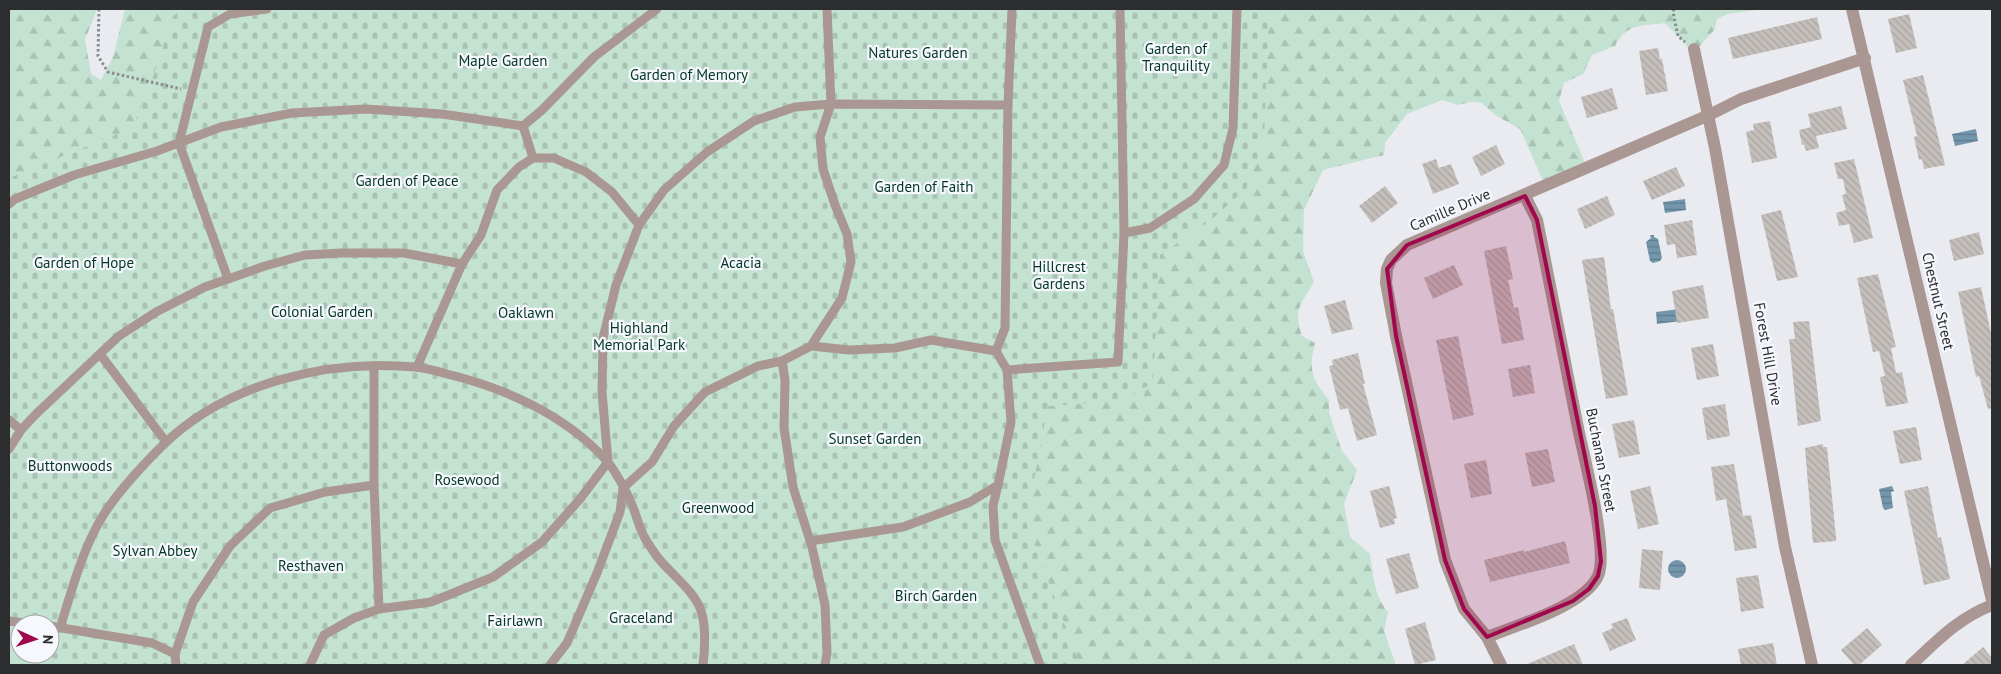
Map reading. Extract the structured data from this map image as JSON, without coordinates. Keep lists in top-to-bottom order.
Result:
{
  "streets": {
    "street": [
      "Camille Drive",
      "Chestnut Street",
      "Forest Hill Drive",
      "Buchanan Street"
    ]
  },
  "crossings": [
    ["Camille Drive", "Chestnut Street"],
    ["Camille Drive", "Forest Hill Drive"],
    ["Camille Drive", "Buchanan Street"]
  ],
  "parks": [
    "Garden of Tranquility",
    "Natures Garden",
    "Maple Garden",
    "Garden of Memory",
    "Garden of Peace",
    "Garden of Faith",
    "Garden of Hope",
    "Acacia",
    "Hillcrest Gardens",
    "Colonial Garden",
    "Oaklawn",
    "Highland Memorial Park",
    "Sunset Garden",
    "Buttonwoods",
    "Rosewood",
    "Greenwood",
    "Sylvan Abbey",
    "Resthaven",
    "Birch Garden",
    "Graceland",
    "Fairlawn"
  ],
  "north": "right"
}
